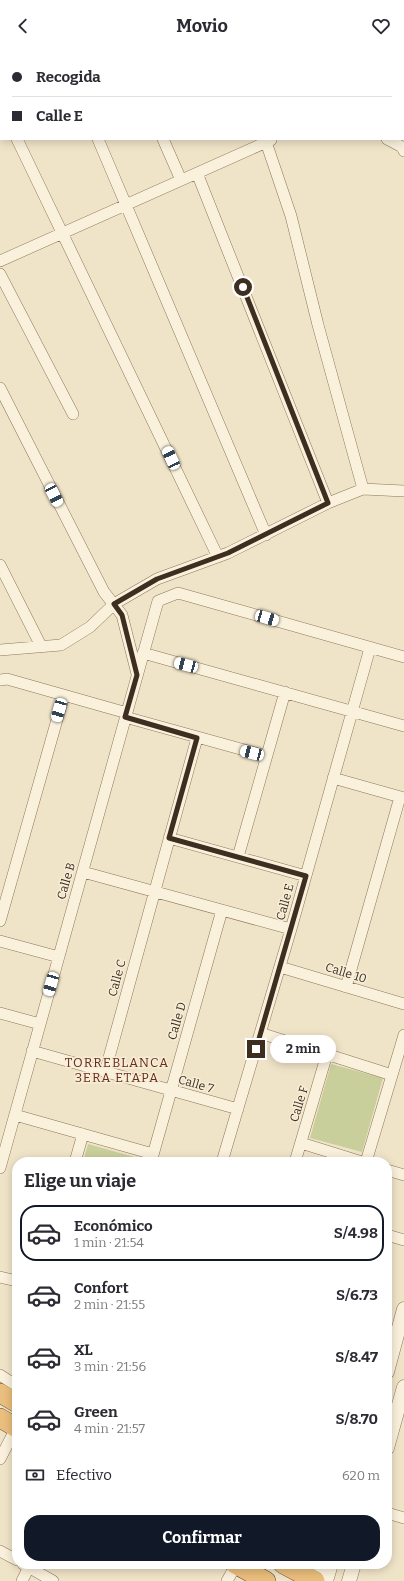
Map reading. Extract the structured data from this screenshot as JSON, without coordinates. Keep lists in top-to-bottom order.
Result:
{
  "streets": {
    "street": [
      "Calle B",
      "Calle E",
      "Calle 10",
      "Calle C",
      "Calle D",
      "Calle 7",
      "Calle F"
    ]
  },
  "crossings": [
    ["Calle B", "Calle E"],
    ["Calle B", "Calle 7"],
    ["Calle E", "Calle 10"],
    ["Calle E", "Calle 7"],
    ["Calle C", "Calle 7"],
    ["Calle D", "Calle 7"]
  ],
  "districts": ["TORREBLANCA 3ERA ETAPA"],
  "page": {
    "header": "Movio",
    "banner": ["Recogida", "Calle E"],
    "bubble": "2 min",
    "heading": "Elige un viaje",
    "list": [
      {
        "name": "Económico",
        "note": "1 min · 21:54",
        "value": "S/4.98"
      },
      {
        "name": "Confort",
        "note": "2 min · 21:55",
        "value": "S/6.73"
      },
      {
        "name": "XL",
        "note": "3 min · 21:56",
        "value": "S/8.47"
      },
      {
        "name": "Green",
        "note": "4 min · 21:57",
        "value": "S/8.70"
      }
    ],
    "pay": ["Efectivo", "620 m"],
    "buttons": "Confirmar"
  }
}
